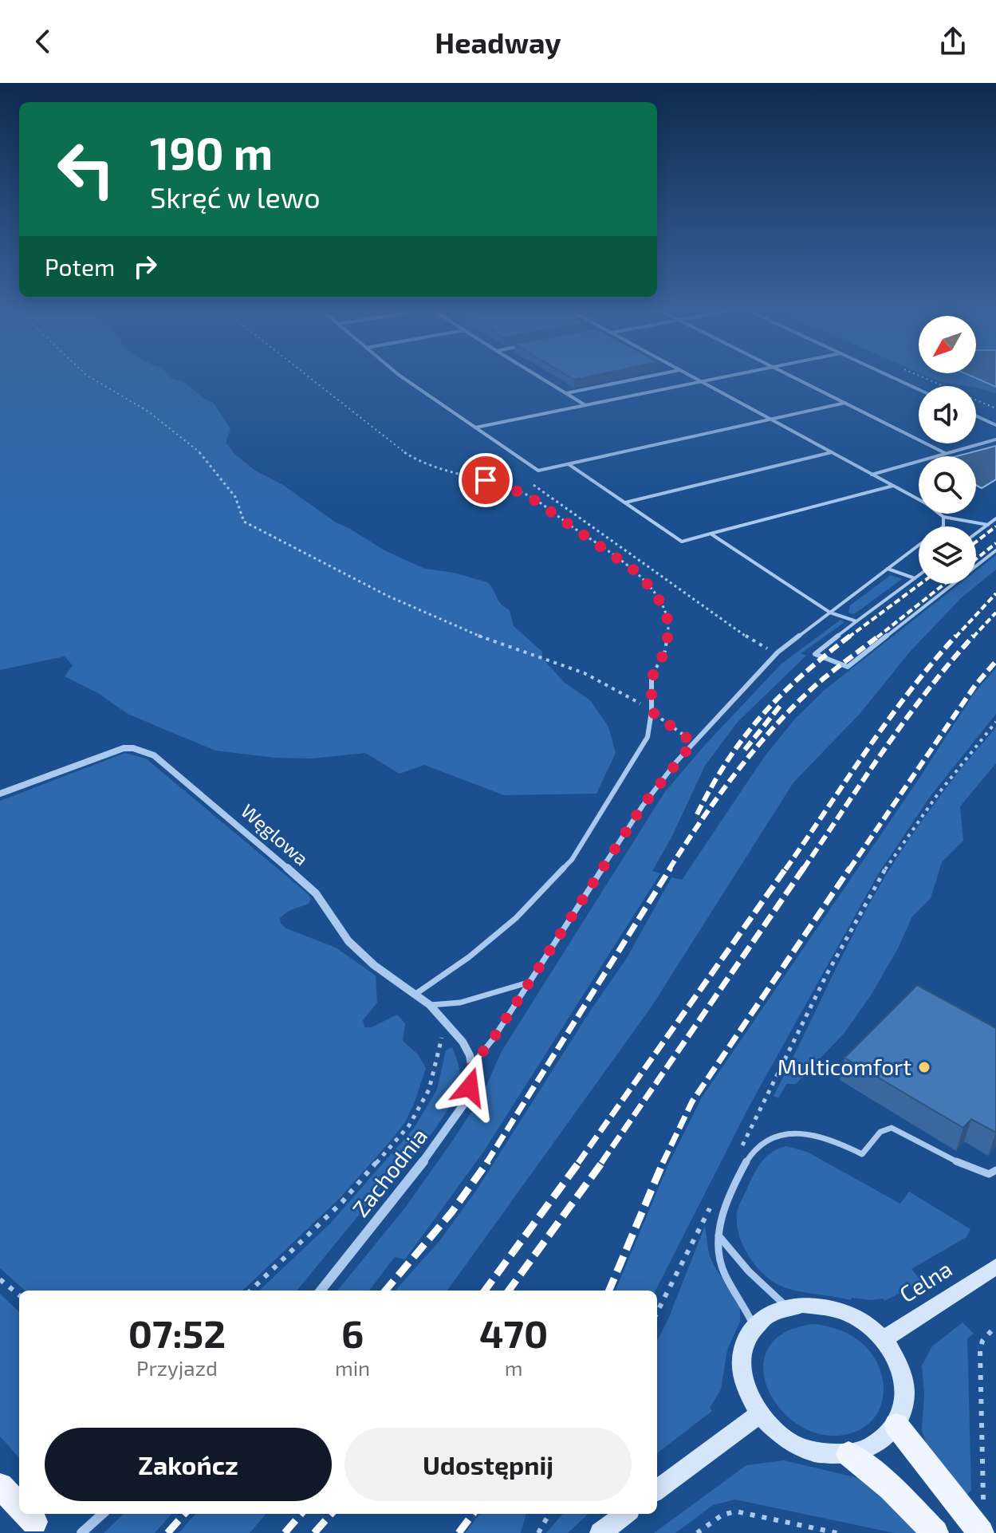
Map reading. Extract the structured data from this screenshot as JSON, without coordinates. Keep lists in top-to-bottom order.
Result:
{
  "streets": {
    "street": ["Węglowa", "Zachodnia", "Celna"]
  },
  "crossings": [
    ["Węglowa", "Zachodnia"]
  ],
  "places": ["Multicomfort"],
  "north": "bottom left",
  "page": {
    "header": "Headway",
    "turn": ["190 m", "Skręć w lewo"],
    "then": "Potem",
    "eta": [
      "07:52",
      "Przyjazd",
      "6",
      "min",
      "470",
      "m"
    ],
    "buttons": ["Zakończ", "Udostępnij"]
  }
}
